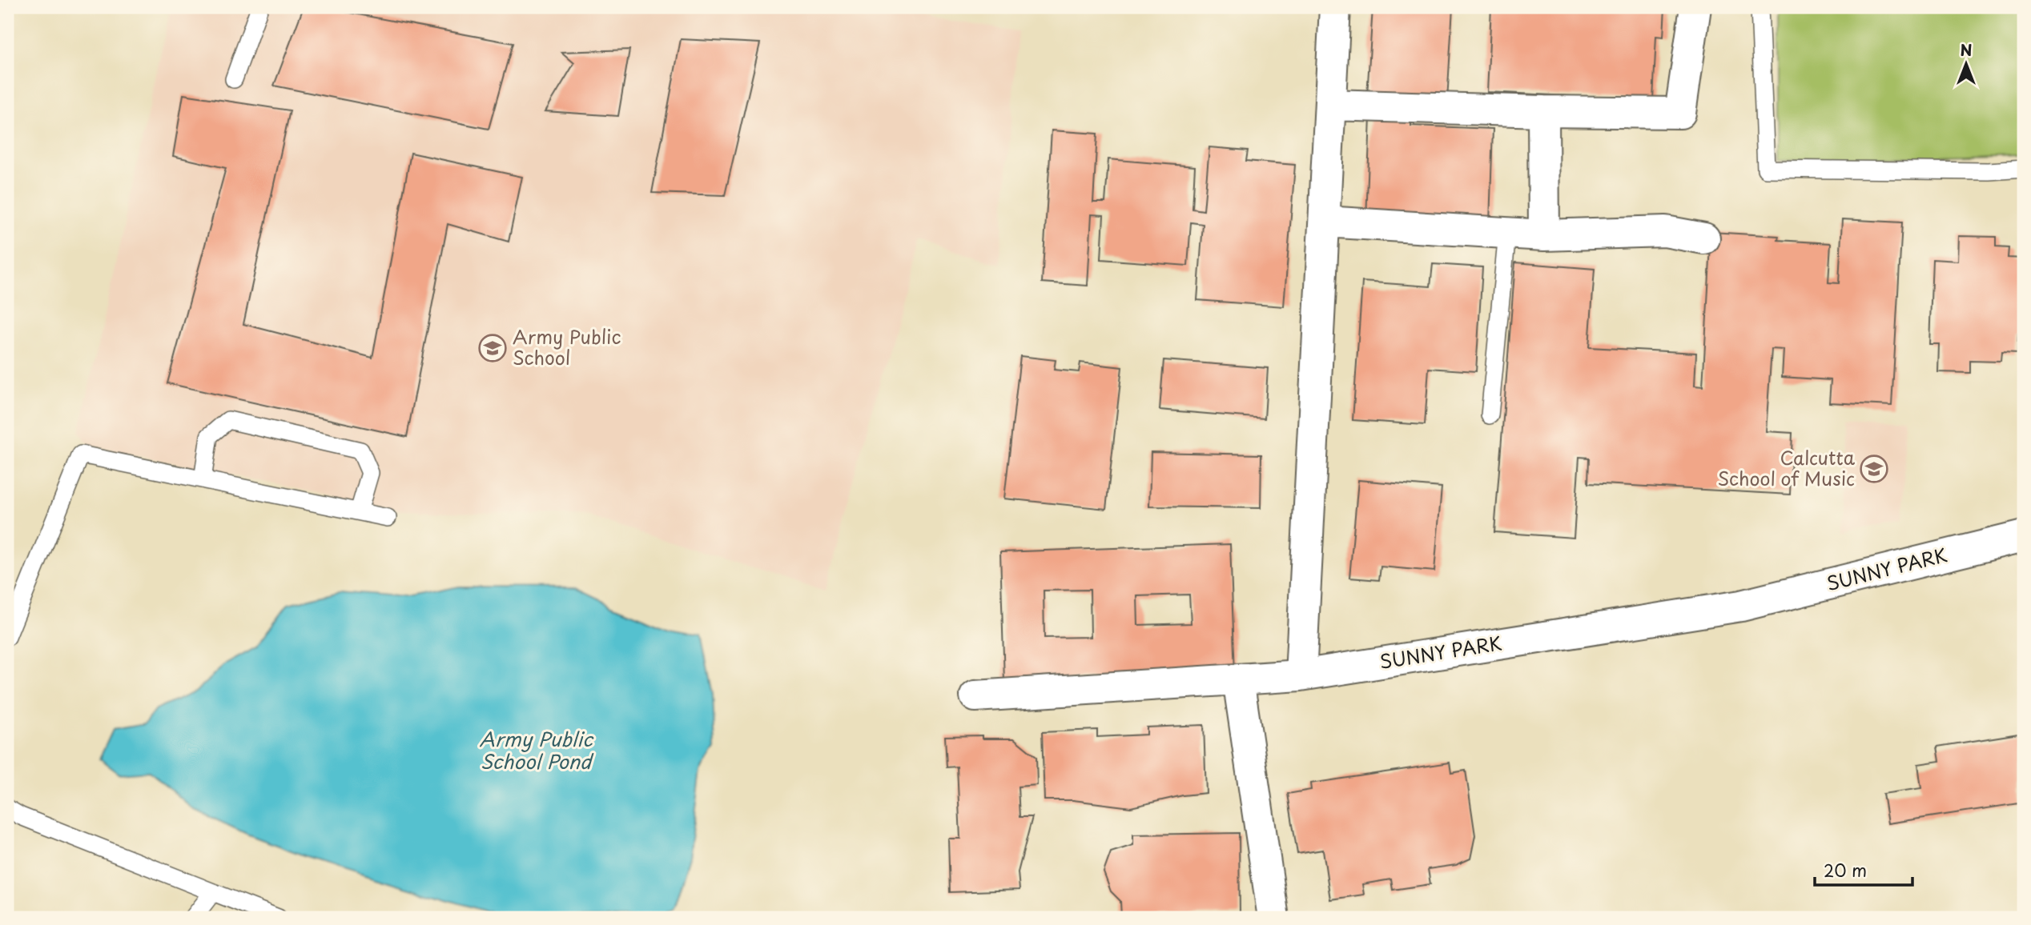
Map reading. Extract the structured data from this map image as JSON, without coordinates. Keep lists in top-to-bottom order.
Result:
{
  "streets": {
    "street": ["SUNNY PARK"]
  },
  "water": ["Army Public School Pond"],
  "places": {
    "school or university": ["Army Public School", "Calcutta School of Music"]
  },
  "scale_bar": "20 m",
  "north": "top"
}
